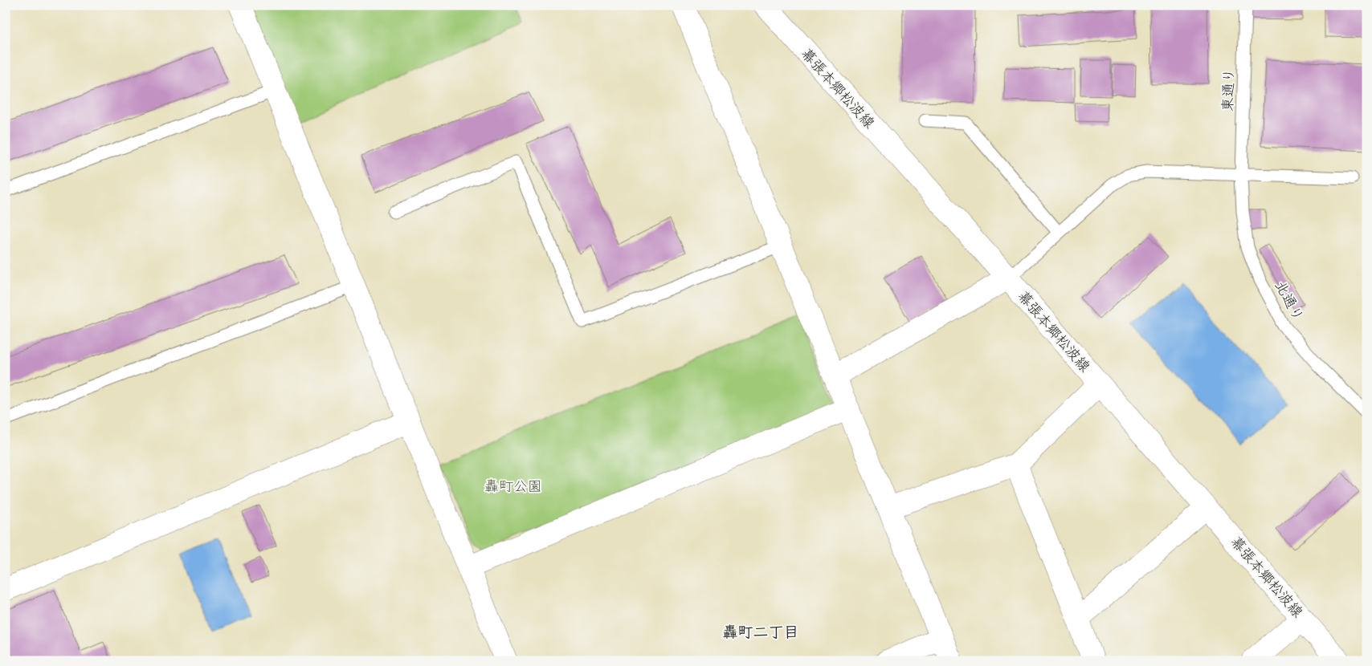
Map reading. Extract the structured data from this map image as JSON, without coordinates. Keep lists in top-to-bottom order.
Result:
{
  "streets": {
    "street": ["幕張本郷松波線"],
    "lane": ["東通り", "北通り"]
  },
  "crossings": [
    ["東通り", "北通り"]
  ],
  "districts": ["轟町二丁目"],
  "parks": ["轟町公園"]
}
